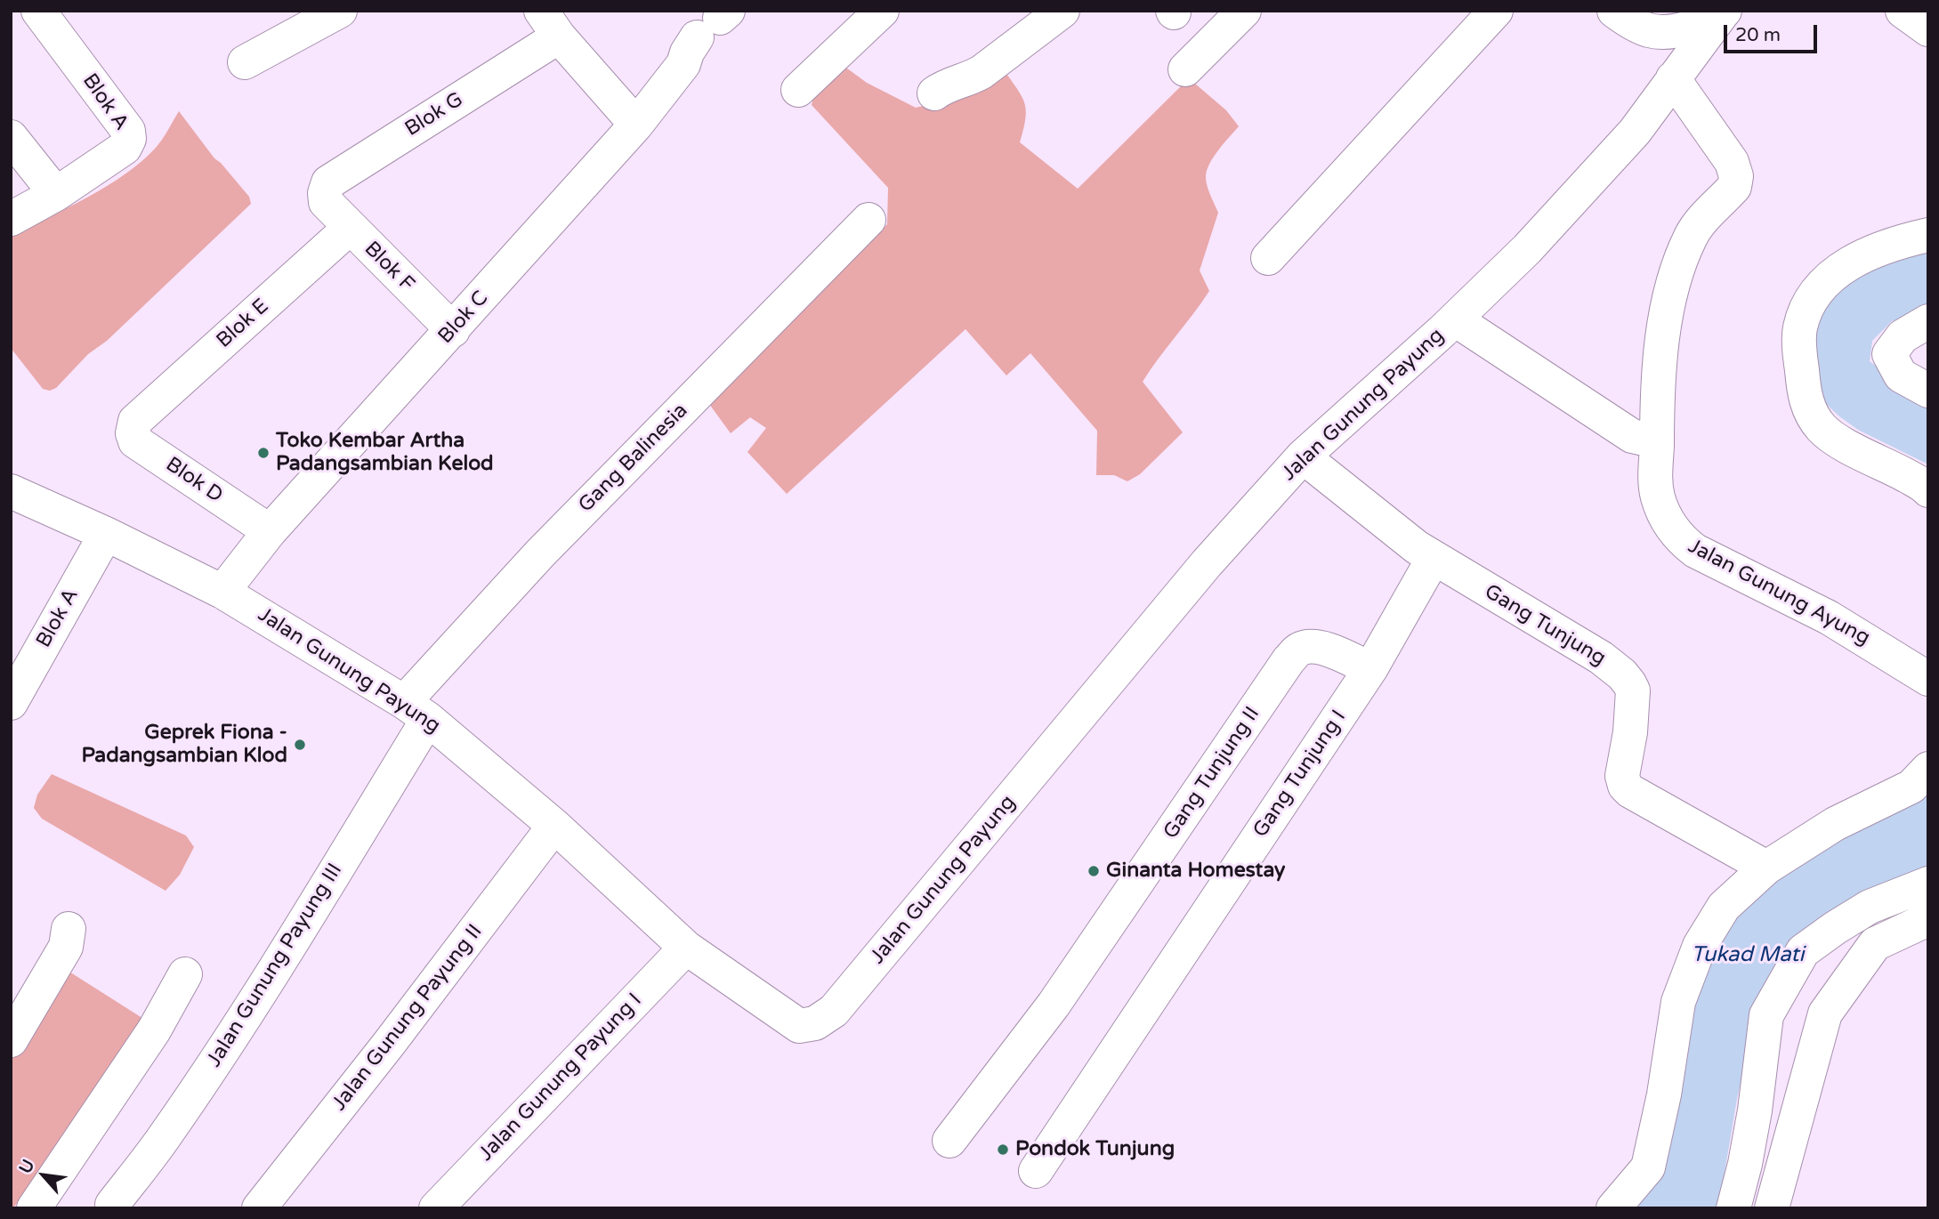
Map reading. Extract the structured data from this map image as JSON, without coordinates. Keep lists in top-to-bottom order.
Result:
{
  "streets": {
    "street": [
      "Blok A",
      "Blok G",
      "Blok F",
      "Blok C",
      "Blok E",
      "Jalan Gunung Payung",
      "Gang Balinesia",
      "Blok D",
      "Jalan Gunung Ayung",
      "Gang Tunjung",
      "Gang Tunjung II",
      "Gang Tunjung I",
      "Jalan Gunung Payung III",
      "Jalan Gunung Payung II",
      "Jalan Gunung Payung I"
    ]
  },
  "crossings": [
    ["Blok A", "Jalan Gunung Payung"],
    ["Blok G", "Blok F"],
    ["Blok F", "Blok C"],
    ["Blok F", "Blok E"],
    ["Blok C", "Jalan Gunung Payung"],
    ["Blok C", "Blok D"],
    ["Blok E", "Blok D"],
    ["Jalan Gunung Payung", "Gang Balinesia"],
    ["Jalan Gunung Payung", "Jalan Gunung Ayung"],
    ["Jalan Gunung Payung", "Gang Tunjung"],
    ["Jalan Gunung Payung", "Jalan Gunung Payung III"],
    ["Jalan Gunung Payung", "Jalan Gunung Payung II"],
    ["Jalan Gunung Payung", "Jalan Gunung Payung I"],
    ["Gang Balinesia", "Jalan Gunung Payung III"],
    ["Gang Tunjung", "Gang Tunjung I"],
    ["Gang Tunjung II", "Gang Tunjung I"]
  ],
  "water": ["Tukad Mati"],
  "places": [
    "Toko Kembar Artha Padangsambian Kelod",
    "Geprek Fiona - Padangsambian Klod",
    "Ginanta Homestay",
    "Pondok Tunjung"
  ],
  "scale_bar": "20 m",
  "north": "top left"
}
